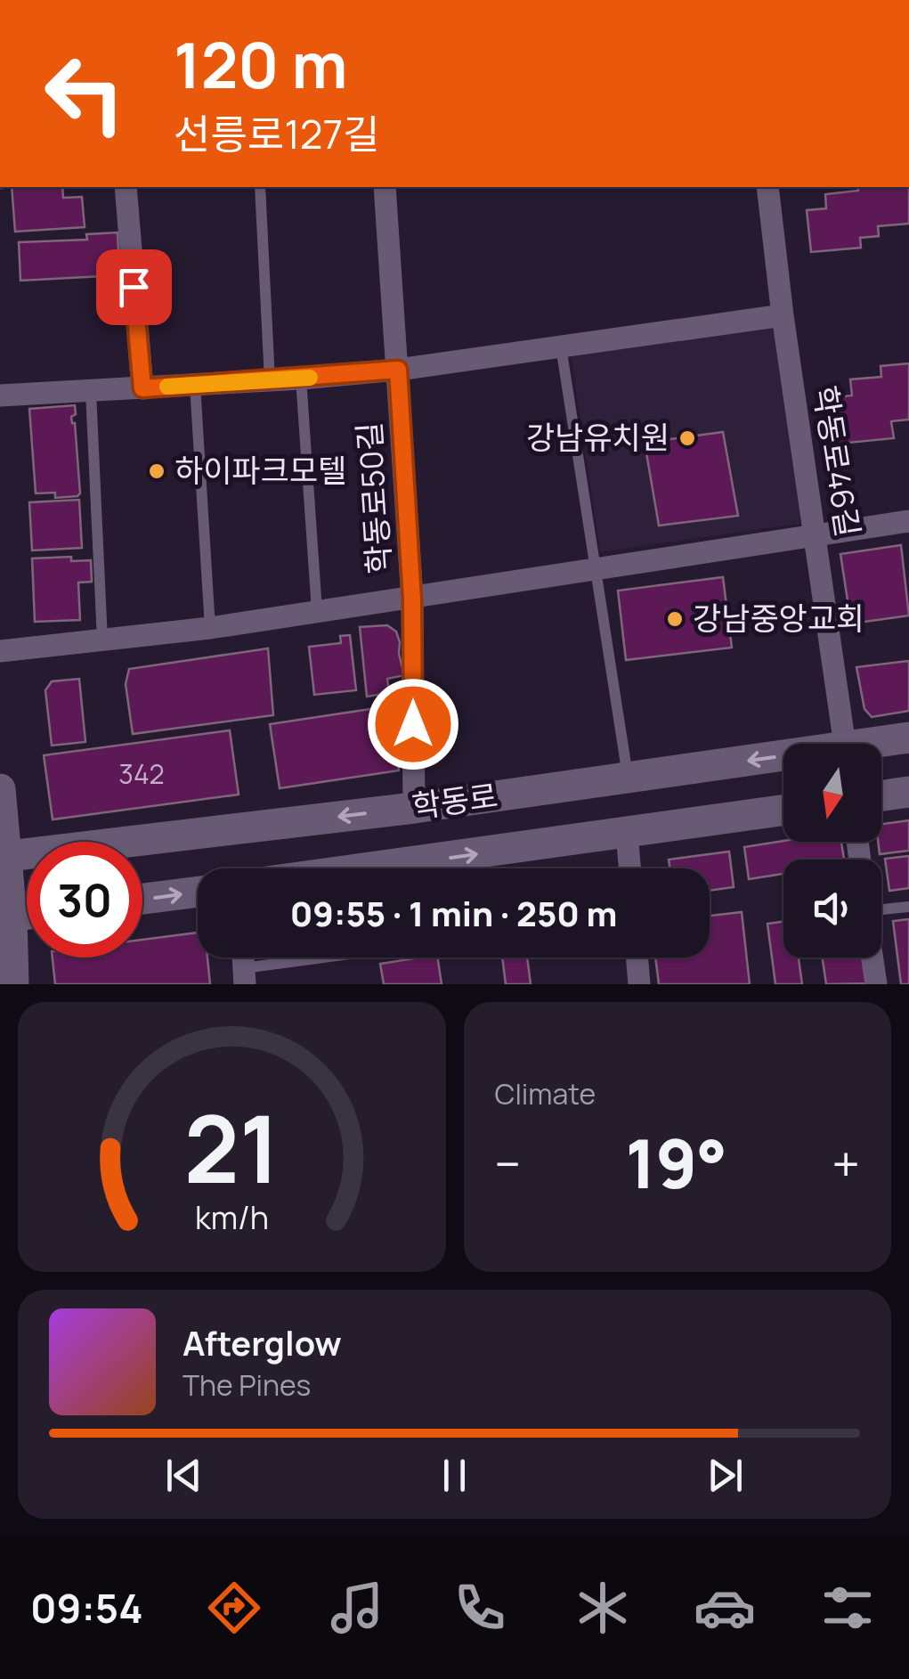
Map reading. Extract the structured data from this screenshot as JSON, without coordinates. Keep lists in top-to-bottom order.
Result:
{
  "streets": {
    "main road": ["학동로"],
    "street": ["학동로46길", "학동로50길"]
  },
  "crossings": [
    ["학동로50길", "학동로"]
  ],
  "places": ["강남유치원", "하이파크모텔", "강남중앙교회"],
  "house_numbers": ["342"],
  "north": "bottom",
  "page": {
    "turn": ["120 m", "선릉로127길"],
    "limit": "30",
    "trip": "09:55 · 1 min · 250 m",
    "tile": "Climate",
    "heat": ["−", "19°", "+"],
    "song": ["Afterglow", "The Pines"],
    "tabs": "09:54",
    "gauge": ["21", "km/h"]
  }
}
